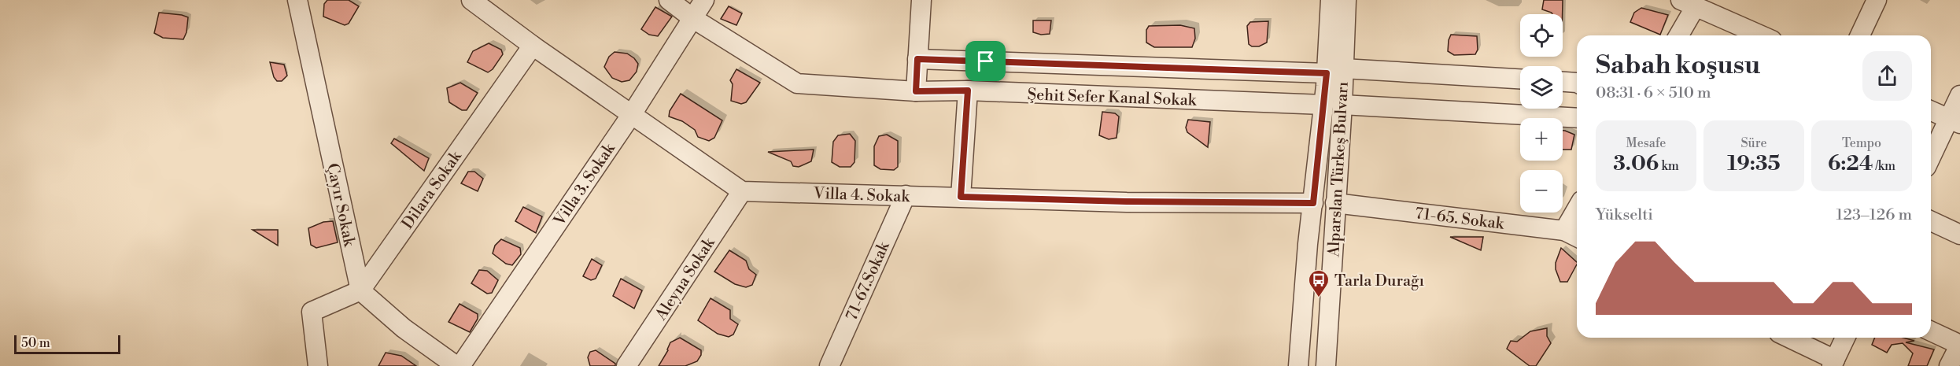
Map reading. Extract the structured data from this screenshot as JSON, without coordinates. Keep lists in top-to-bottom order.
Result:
{
  "streets": {
    "street": [
      "Şehit Sefer Kanal Sokak",
      "Alparslan Türkeş Bulvarı",
      "Villa 3. Sokak",
      "Dilara Sokak",
      "Villa 4. Sokak",
      "Çayır Sokak",
      "71-65. Sokak",
      "Aleyna Sokak",
      "71-67.Sokak"
    ]
  },
  "crossings": [
    ["Şehit Sefer Kanal Sokak", "Alparslan Türkeş Bulvarı"],
    ["Şehit Sefer Kanal Sokak", "Villa 3. Sokak"],
    ["Alparslan Türkeş Bulvarı", "Villa 4. Sokak"],
    ["Alparslan Türkeş Bulvarı", "71-65. Sokak"],
    ["Dilara Sokak", "Çayır Sokak"],
    ["Villa 4. Sokak", "Aleyna Sokak"],
    ["Villa 4. Sokak", "71-67.Sokak"]
  ],
  "places": {
    "bus stop": ["Tarla Durağı"]
  },
  "scale_bar": "50 m",
  "page": {
    "map_buttons": ["+", "−"],
    "heading": ["Sabah koşusu", "08:31 · 6 × 510 m"],
    "stats": [
      ["Mesafe", "3.06 km"],
      ["Süre", "19:35"],
      ["Tempo", "6:24 /km"]
    ],
    "chart": ["Yükselti", "123–126 m"],
    "scale": "50 m"
  }
}
